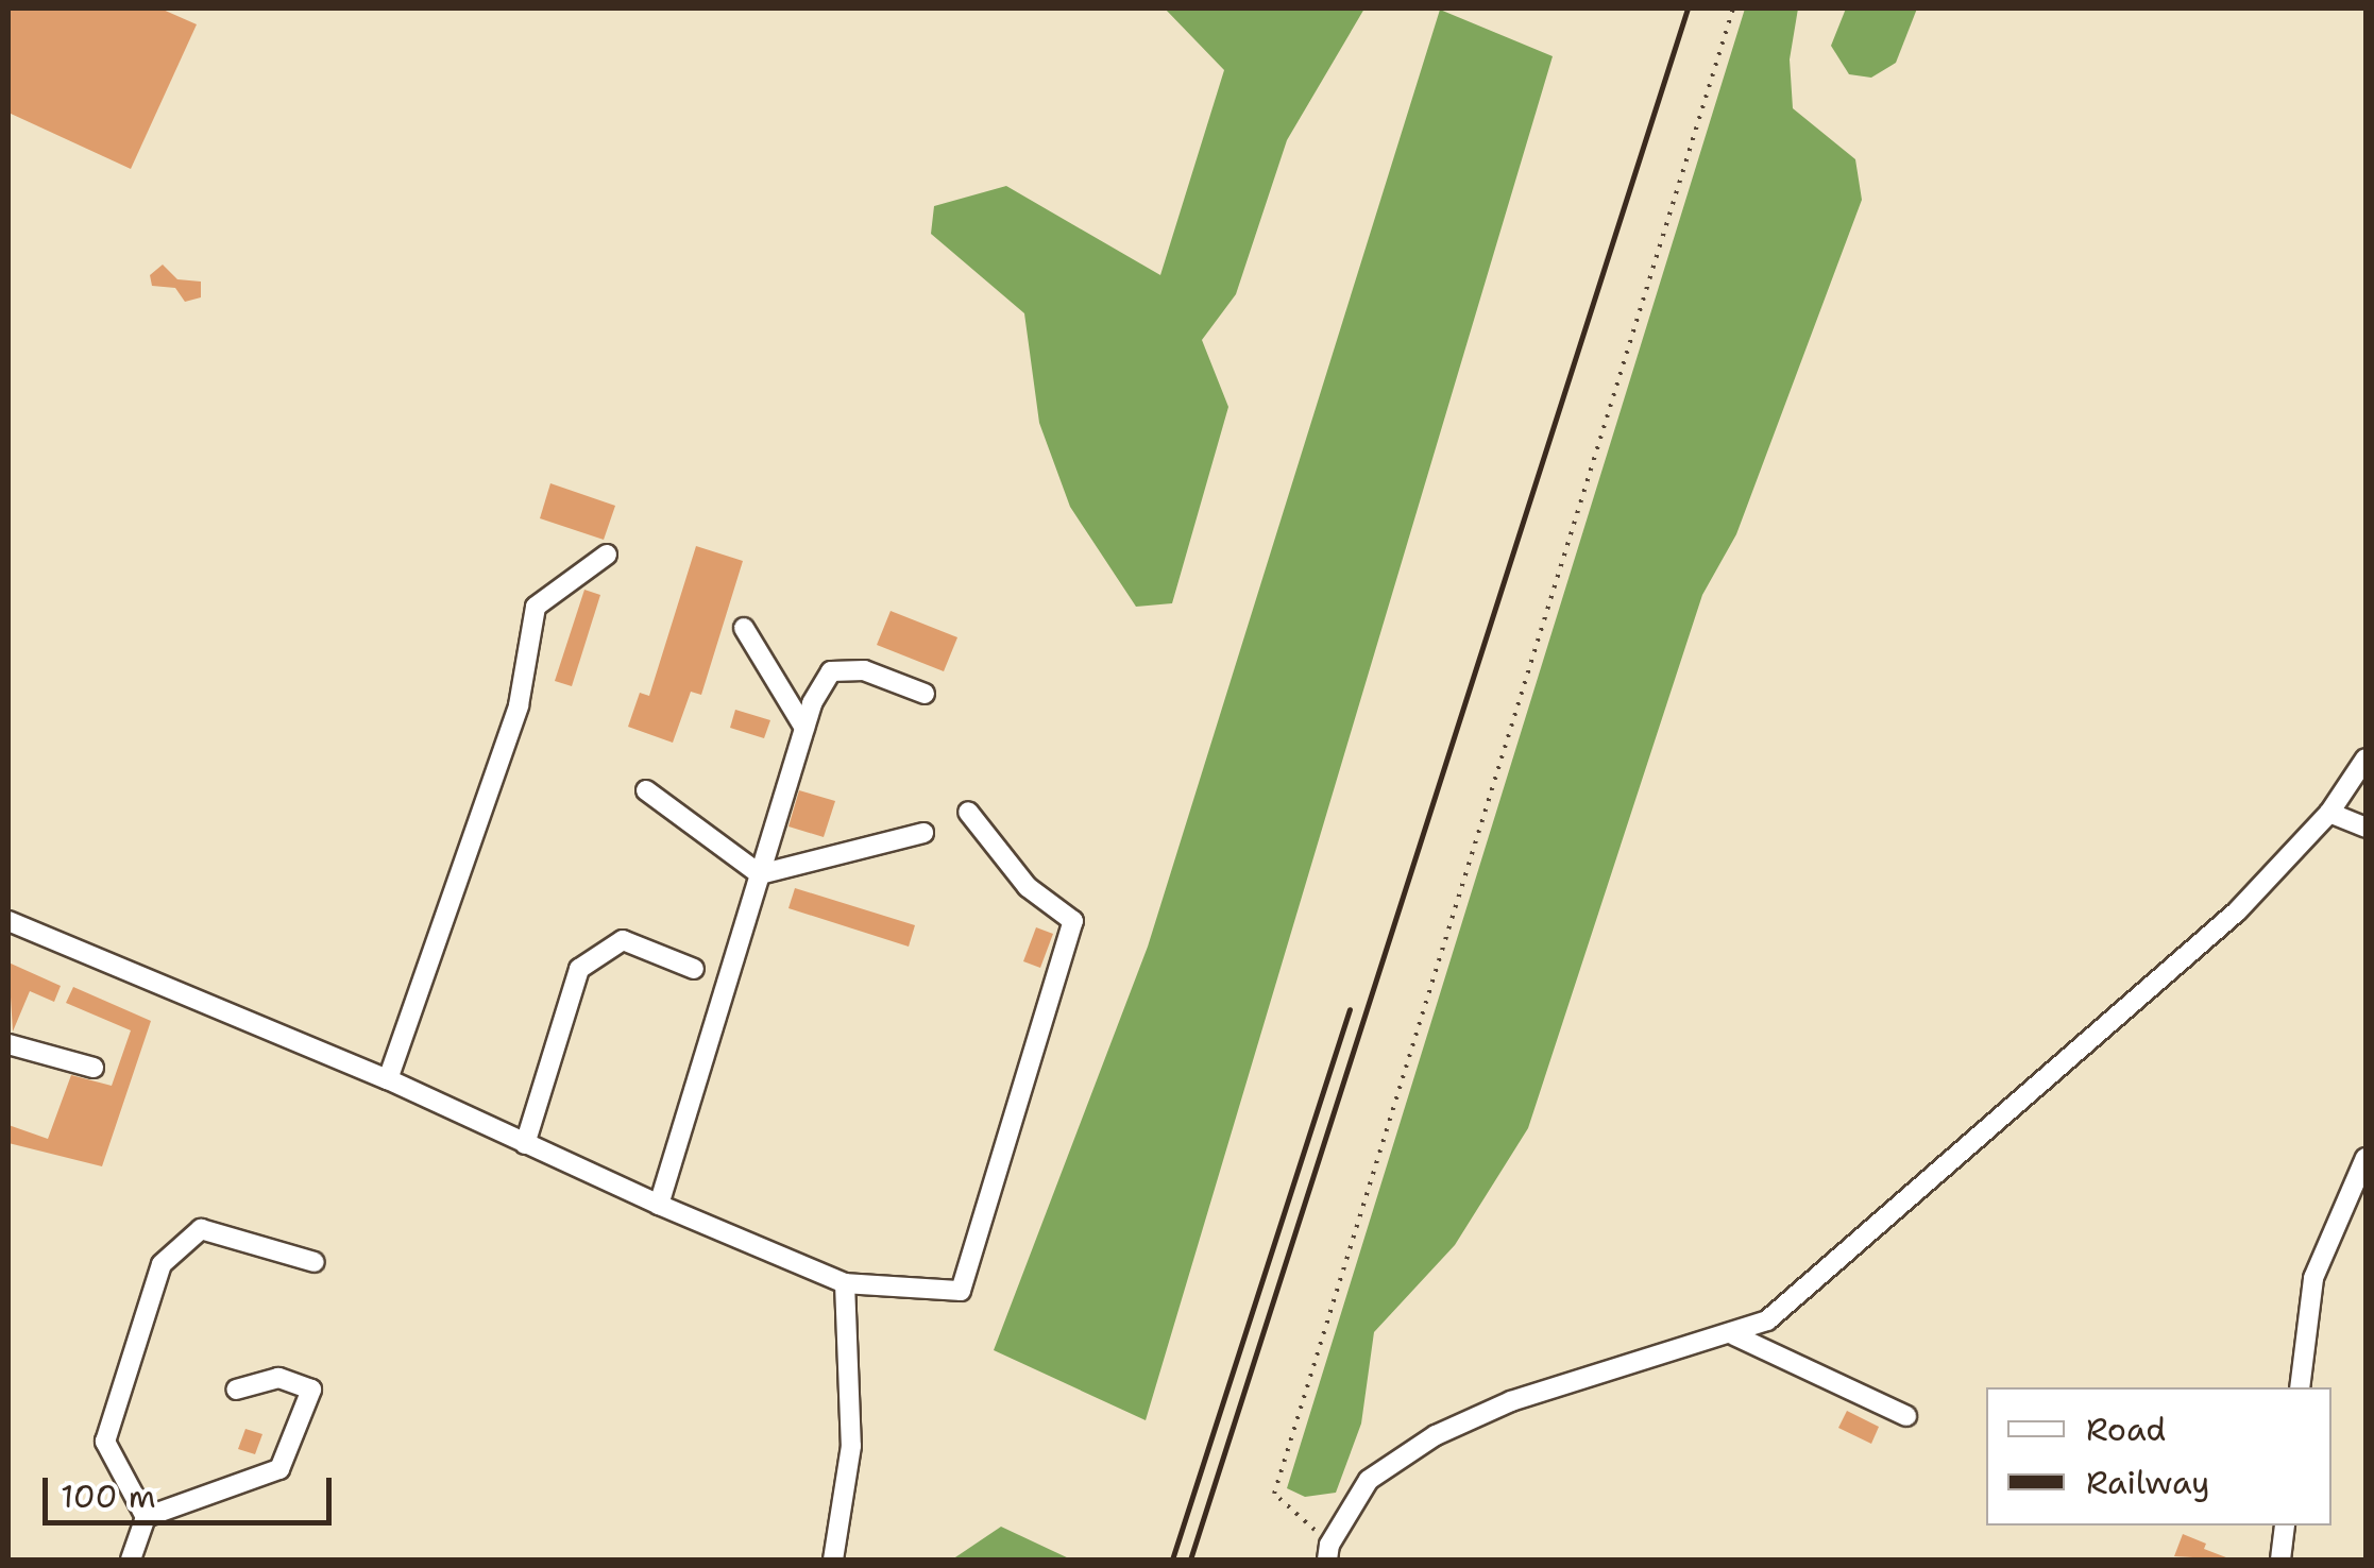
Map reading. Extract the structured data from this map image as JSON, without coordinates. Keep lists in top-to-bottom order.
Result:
{
  "legend": ["Road", "Railway"],
  "scale_bar": "100 m"
}
